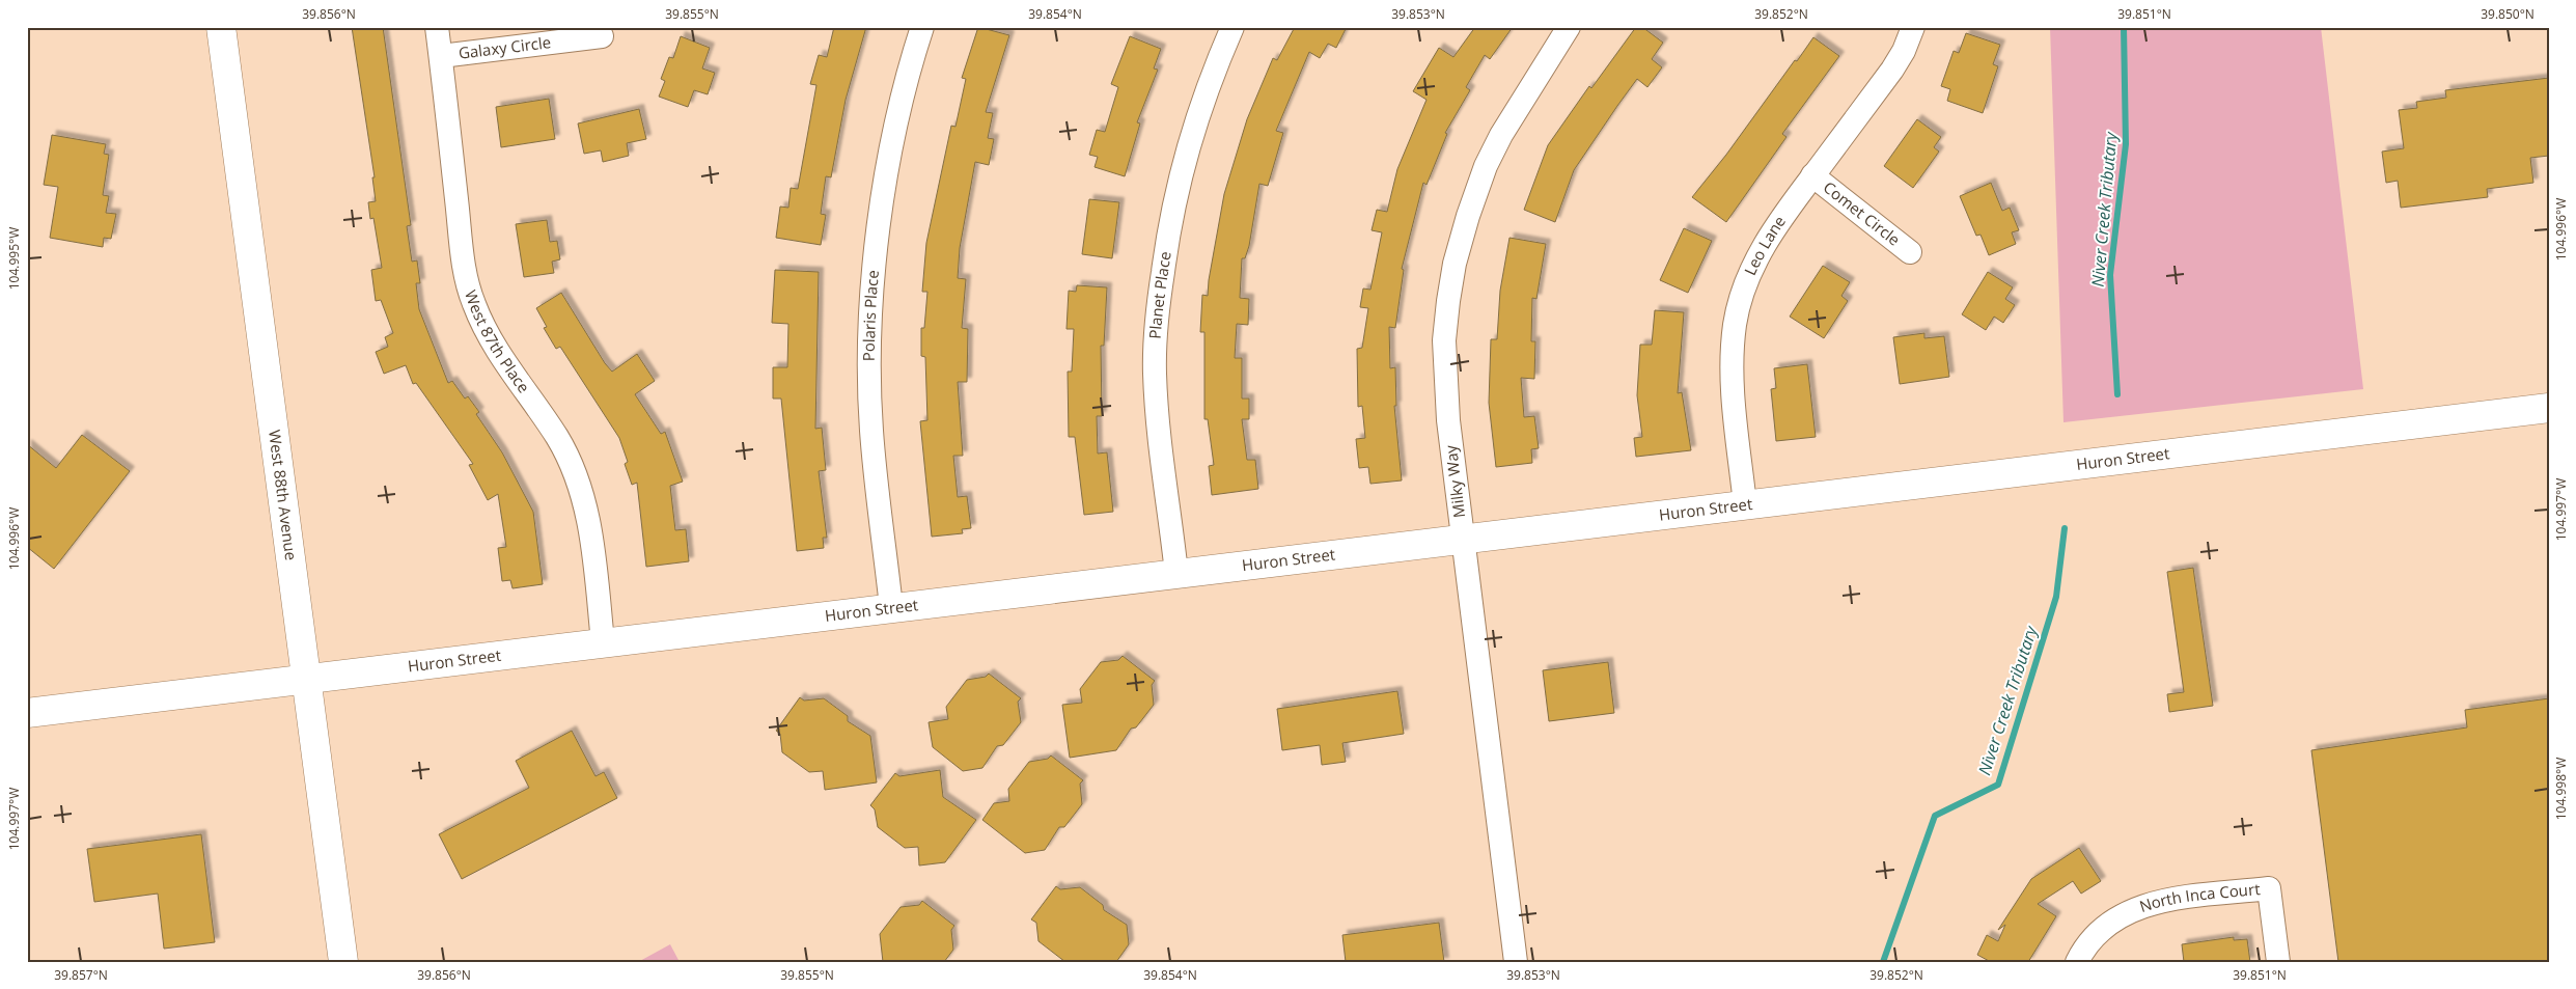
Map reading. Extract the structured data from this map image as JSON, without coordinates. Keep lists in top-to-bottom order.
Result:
{
  "streets": {
    "main road": ["Huron Street", "West 88th Avenue"],
    "street": [
      "Galaxy Circle",
      "Comet Circle",
      "Leo Lane",
      "Planet Place",
      "Polaris Place",
      "West 87th Place",
      "Milky Way",
      "North Inca Court"
    ]
  },
  "crossings": [
    ["Galaxy Circle", "West 87th Place"],
    ["Comet Circle", "Leo Lane"],
    ["Leo Lane", "Huron Street"],
    ["Planet Place", "Huron Street"],
    ["Polaris Place", "Huron Street"],
    ["West 87th Place", "Huron Street"],
    ["Huron Street", "Milky Way"],
    ["Huron Street", "West 88th Avenue"]
  ],
  "water": ["Niver Creek Tributary"],
  "coordinates": [
    "39.856°N",
    "39.855°N",
    "39.854°N",
    "39.853°N",
    "39.852°N",
    "39.851°N",
    "39.850°N",
    "104.996°W",
    "104.995°W",
    "104.997°W",
    "104.998°W",
    "39.857°N"
  ]
}
